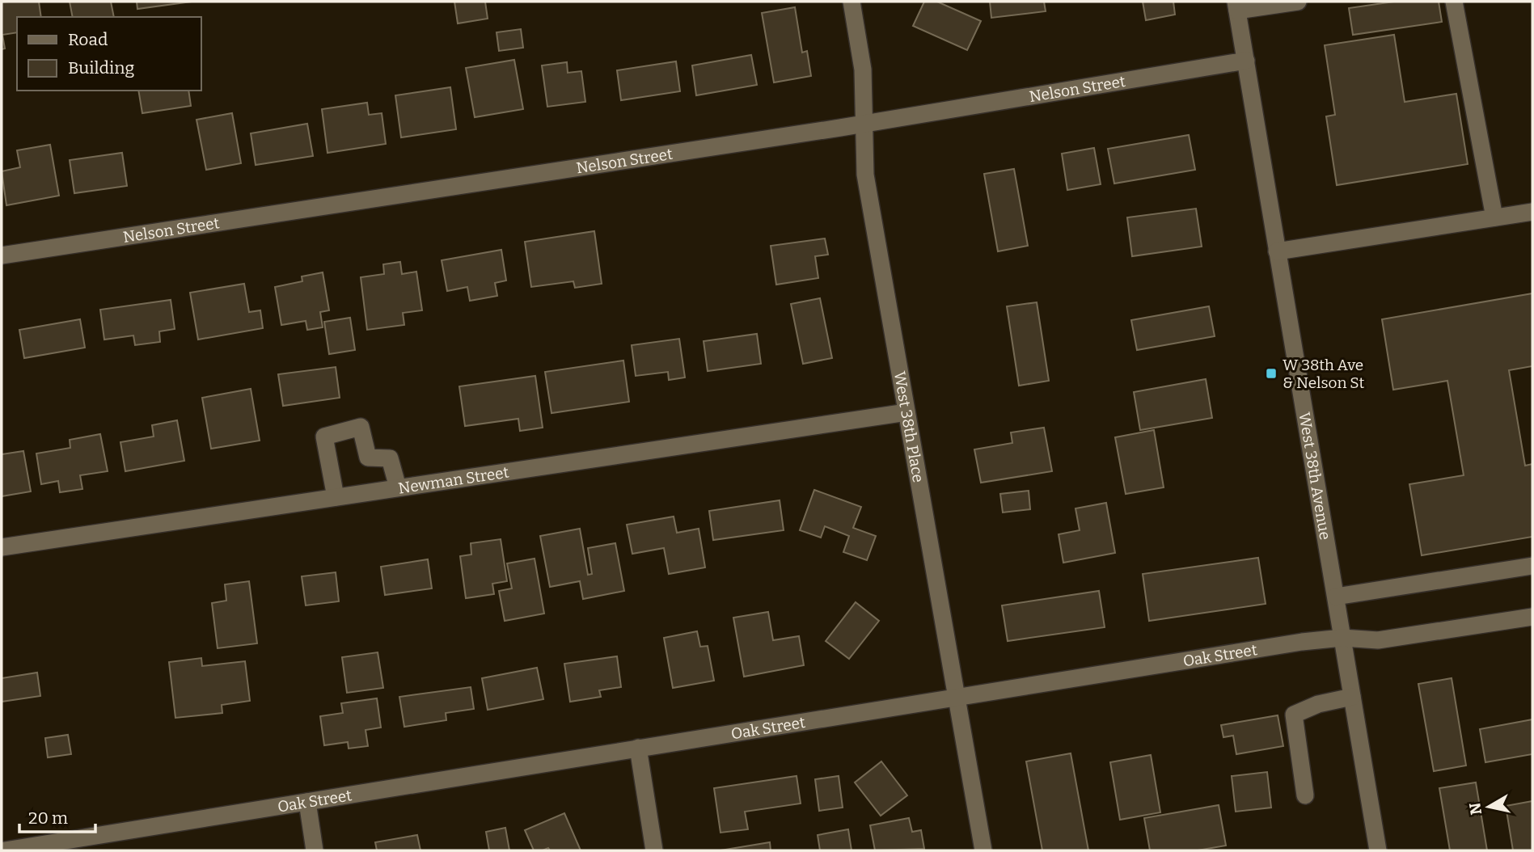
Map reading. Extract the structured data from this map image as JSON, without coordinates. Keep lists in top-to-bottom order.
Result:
{
  "streets": {
    "street": [
      "Nelson Street",
      "West 38th Place",
      "West 38th Avenue",
      "Newman Street",
      "Oak Street"
    ]
  },
  "crossings": [
    ["Nelson Street", "West 38th Place"],
    ["Nelson Street", "West 38th Avenue"],
    ["West 38th Place", "Newman Street"],
    ["West 38th Place", "Oak Street"],
    ["West 38th Avenue", "Oak Street"]
  ],
  "places": {
    "transit": ["W 38th Ave & Nelson St"]
  },
  "legend": ["Road", "Building"],
  "scale_bar": "20 m",
  "north": "left"
}
